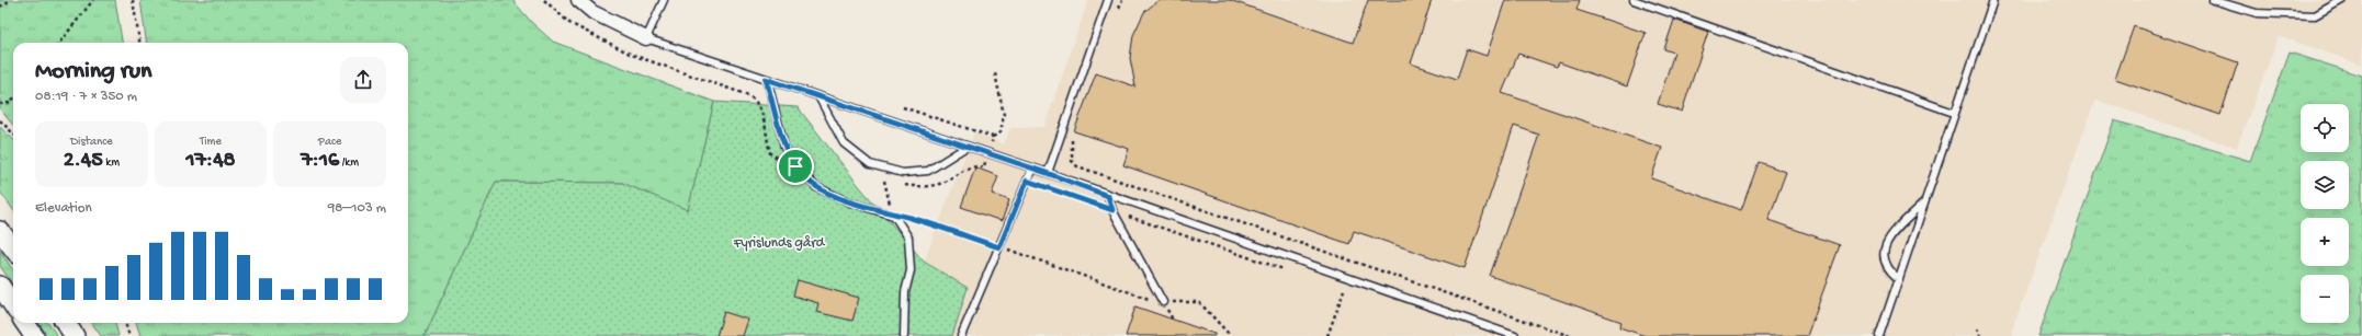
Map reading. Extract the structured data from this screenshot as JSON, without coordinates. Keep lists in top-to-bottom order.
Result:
{
  "parks": ["Fyrislunds gård"],
  "page": {
    "heading": ["Morning run", "08:19 · 7 × 350 m"],
    "map_buttons": ["+", "−"],
    "stats": [
      ["Distance", "2.45 km"],
      ["Time", "17:48"],
      ["Pace", "7:16 /km"]
    ],
    "chart": ["Elevation", "98–103 m"]
  }
}
